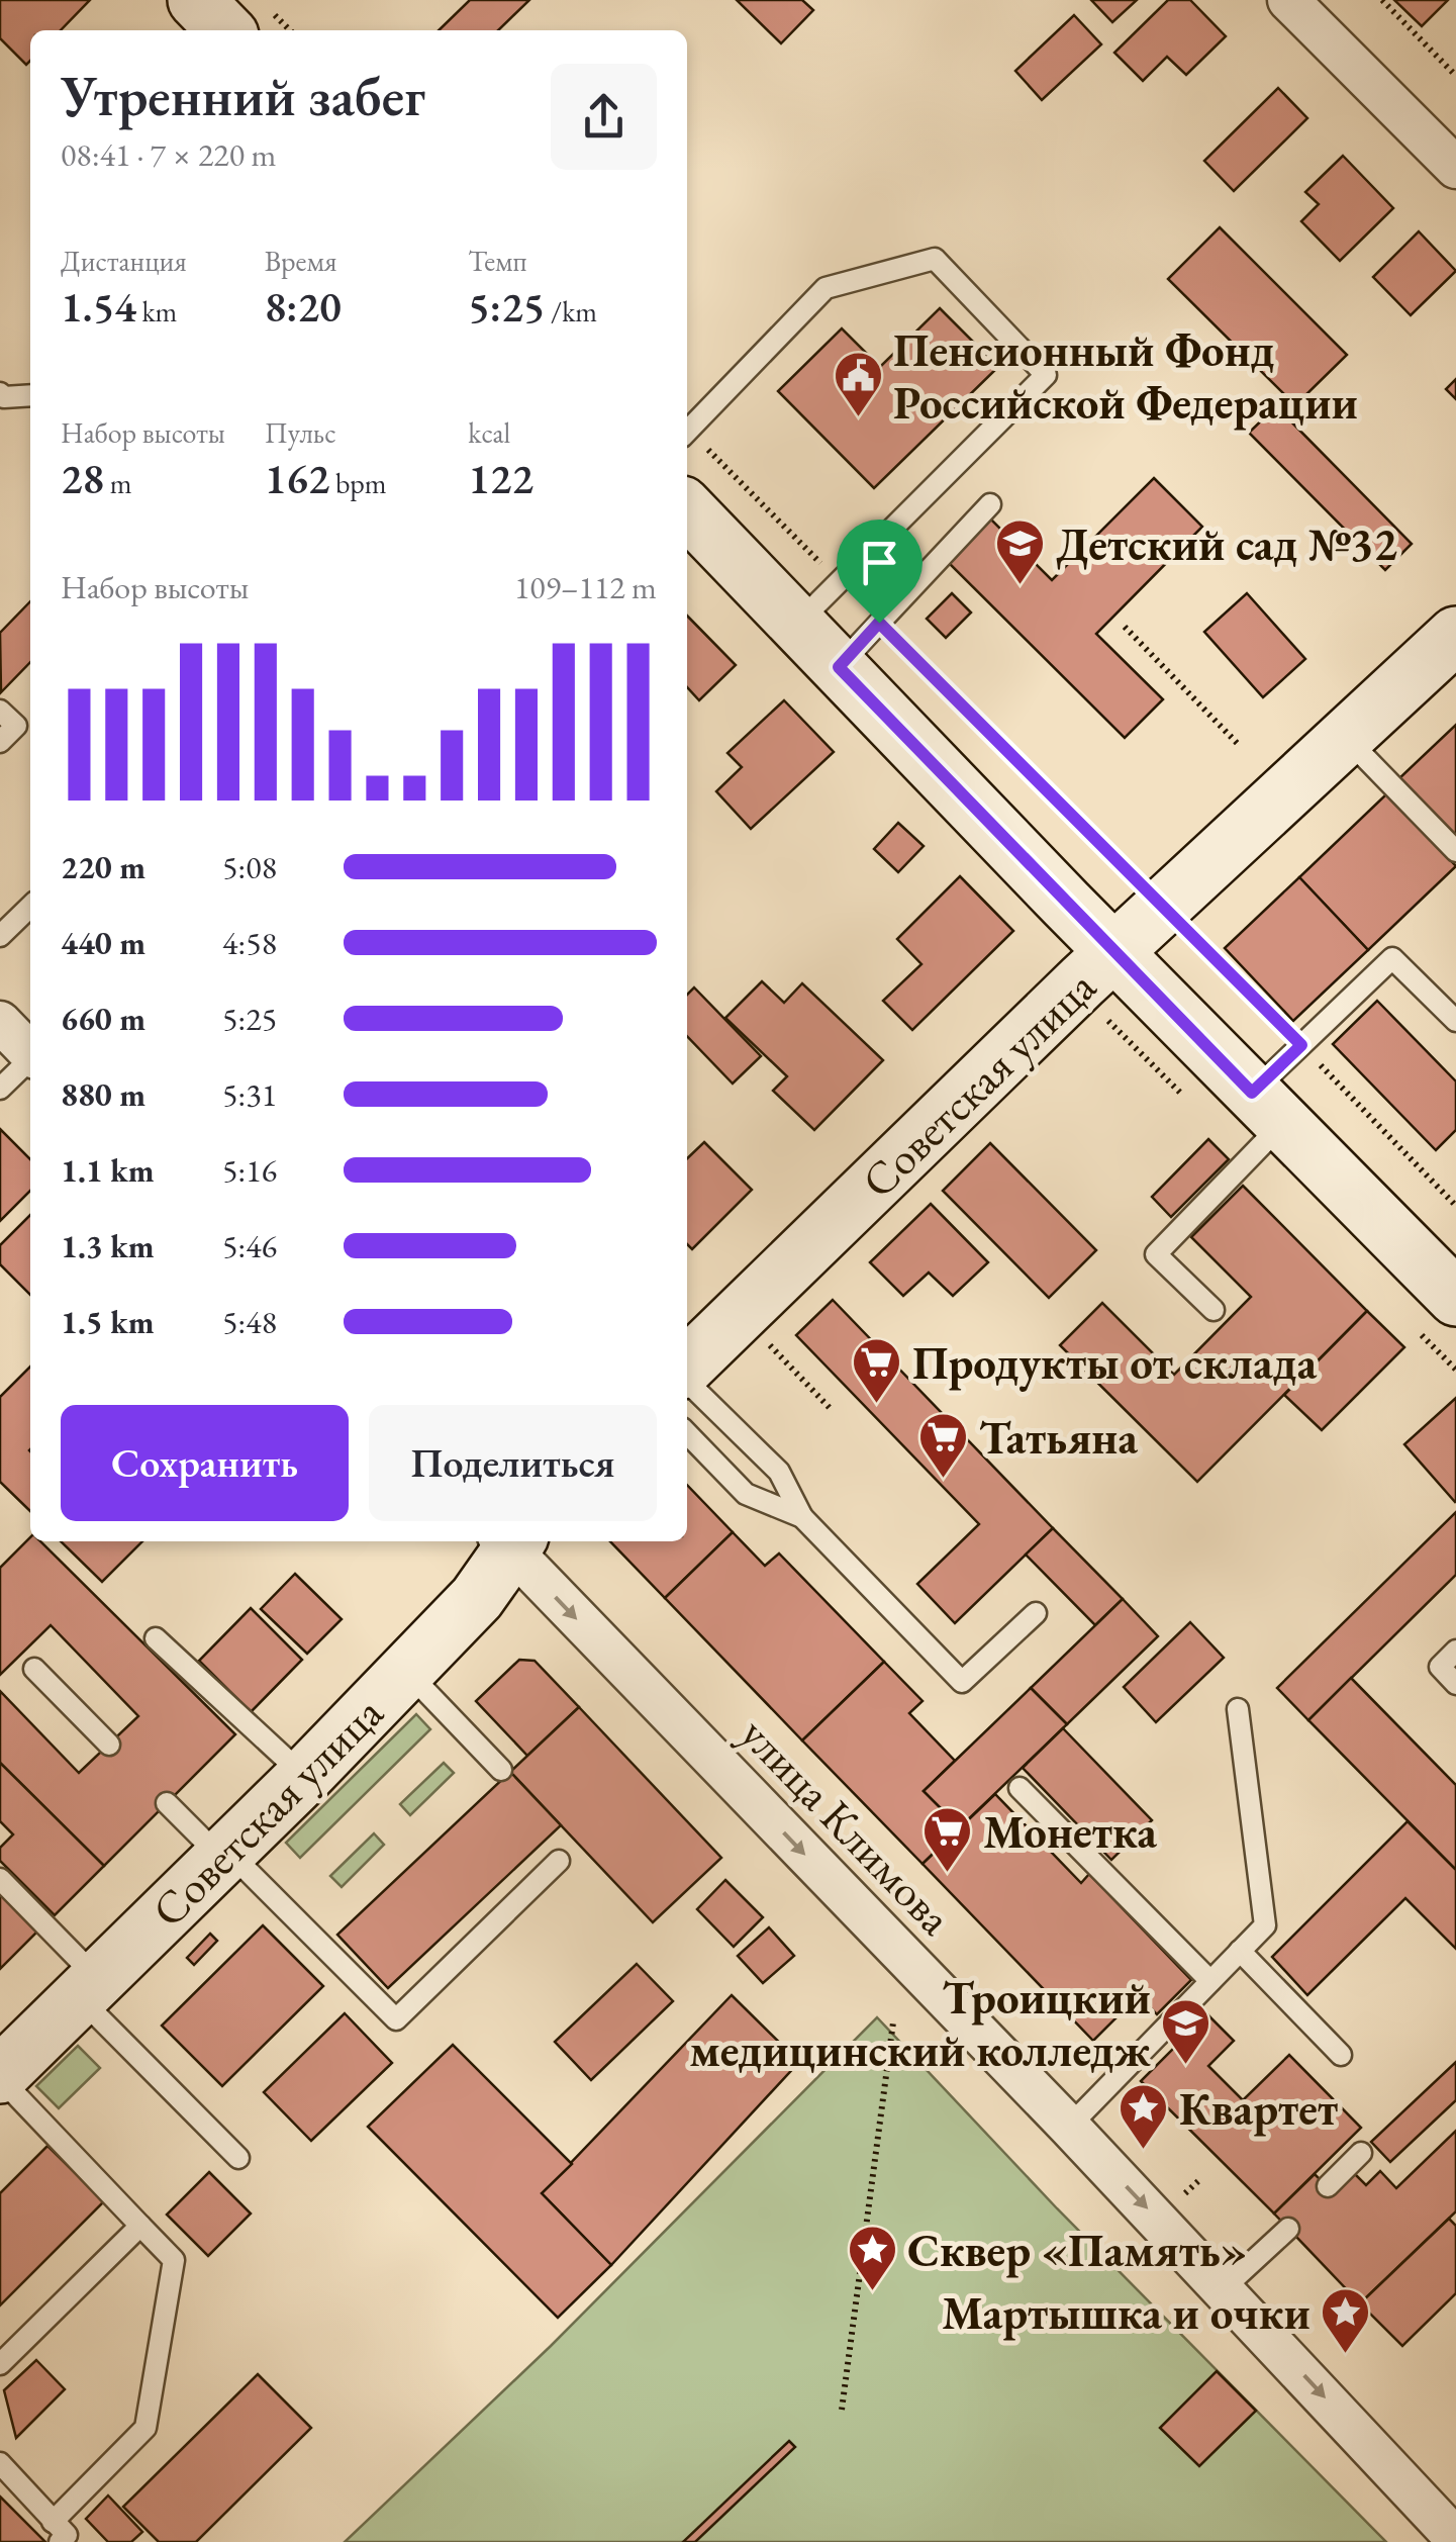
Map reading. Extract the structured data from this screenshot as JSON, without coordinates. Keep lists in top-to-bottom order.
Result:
{
  "streets": {
    "street": ["Советская улица", "улица Климова"]
  },
  "one_way": ["улица Климова"],
  "places": {
    "public building": ["Пенсионный Фонд Российской Федерации"],
    "school or university": ["Детский сад №32", "Троицкий медицинский колледж"],
    "supermarket": ["Продукты от склада", "Татьяна", "Монетка"],
    "place": ["Квартет", "Сквер «Память»", "Мартышка и очки"]
  },
  "page": {
    "heading": ["Утренний забег", "08:41 · 7 × 220 m"],
    "stats": [
      ["Дистанция", "1.54 km"],
      ["Время", "8:20"],
      ["Темп", "5:25 /km"],
      ["Набор высоты", "28 m"],
      ["Пульс", "162 bpm"],
      ["kcal", "122"]
    ],
    "chart": ["Набор высоты", "109–112 m"],
    "list": [
      {
        "name": "220 m",
        "note": "5:08"
      },
      {
        "name": "440 m",
        "note": "4:58"
      },
      {
        "name": "660 m",
        "note": "5:25"
      },
      {
        "name": "880 m",
        "note": "5:31"
      },
      {
        "name": "1.1 km",
        "note": "5:16"
      },
      {
        "name": "1.3 km",
        "note": "5:46"
      },
      {
        "name": "1.5 km",
        "note": "5:48"
      }
    ],
    "buttons": ["Сохранить", "Поделиться"]
  }
}
